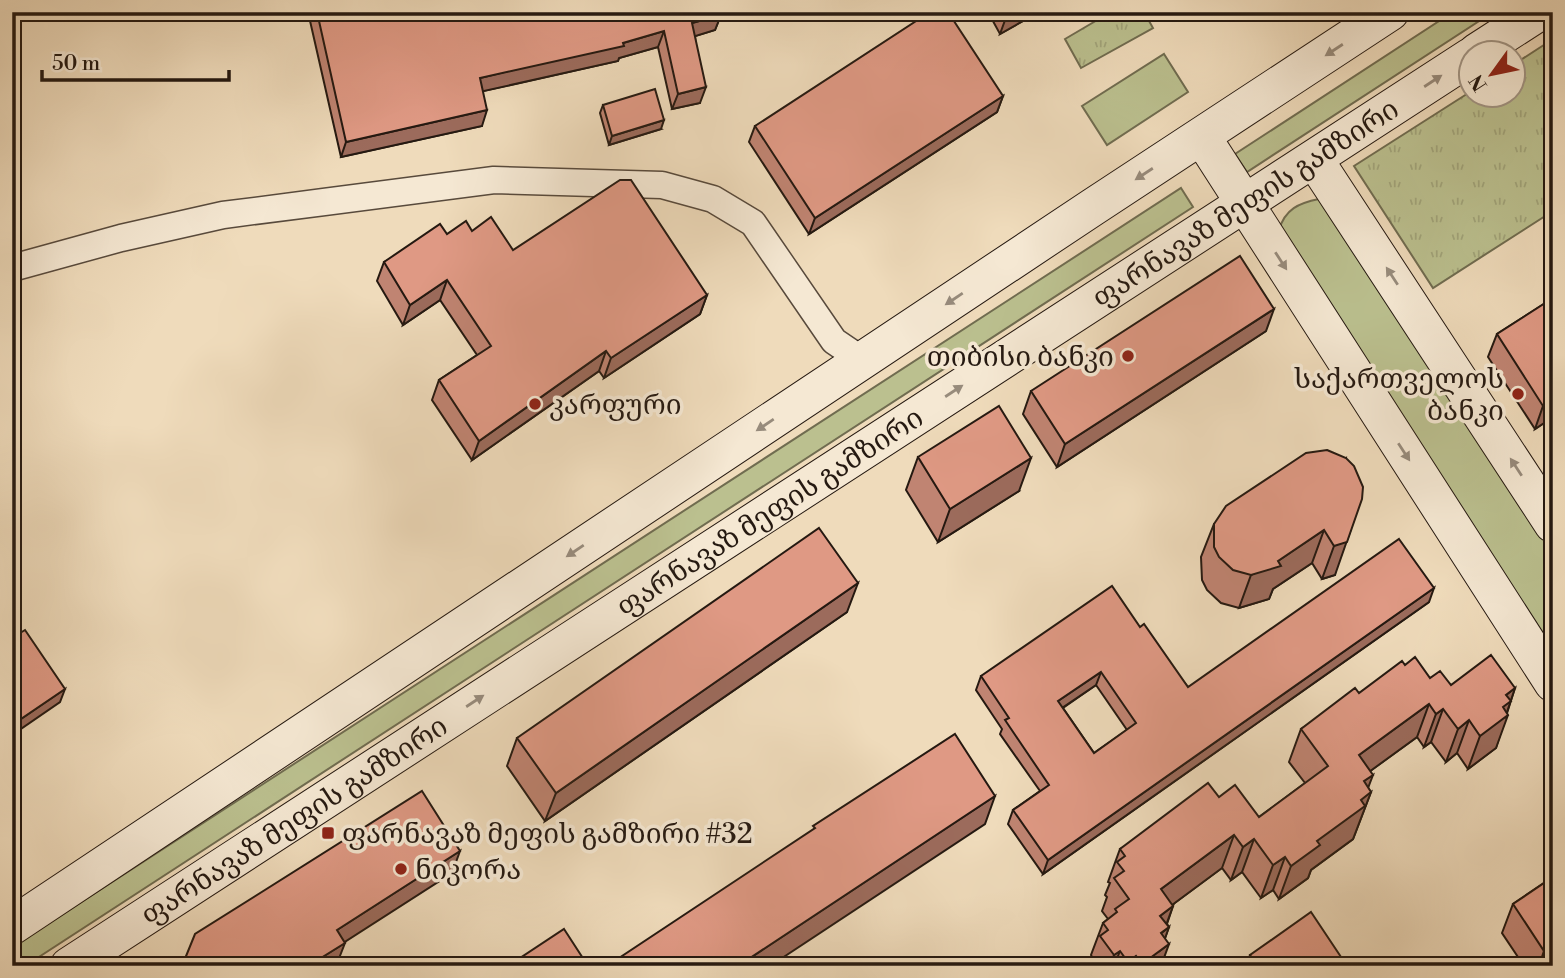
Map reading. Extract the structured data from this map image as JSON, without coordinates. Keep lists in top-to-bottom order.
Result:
{
  "streets": {
    "main road": ["ფარნავაზ მეფის გამზირი"]
  },
  "places": {
    "other": [
      "თიბისი ბანკი",
      "საქართველოს ბანკი",
      "კარფური",
      "ნიკორა"
    ],
    "transit": ["ფარნავაზ მეფის გამზირი #32"]
  },
  "scale_bar": "50 m",
  "north": "bottom left"
}
